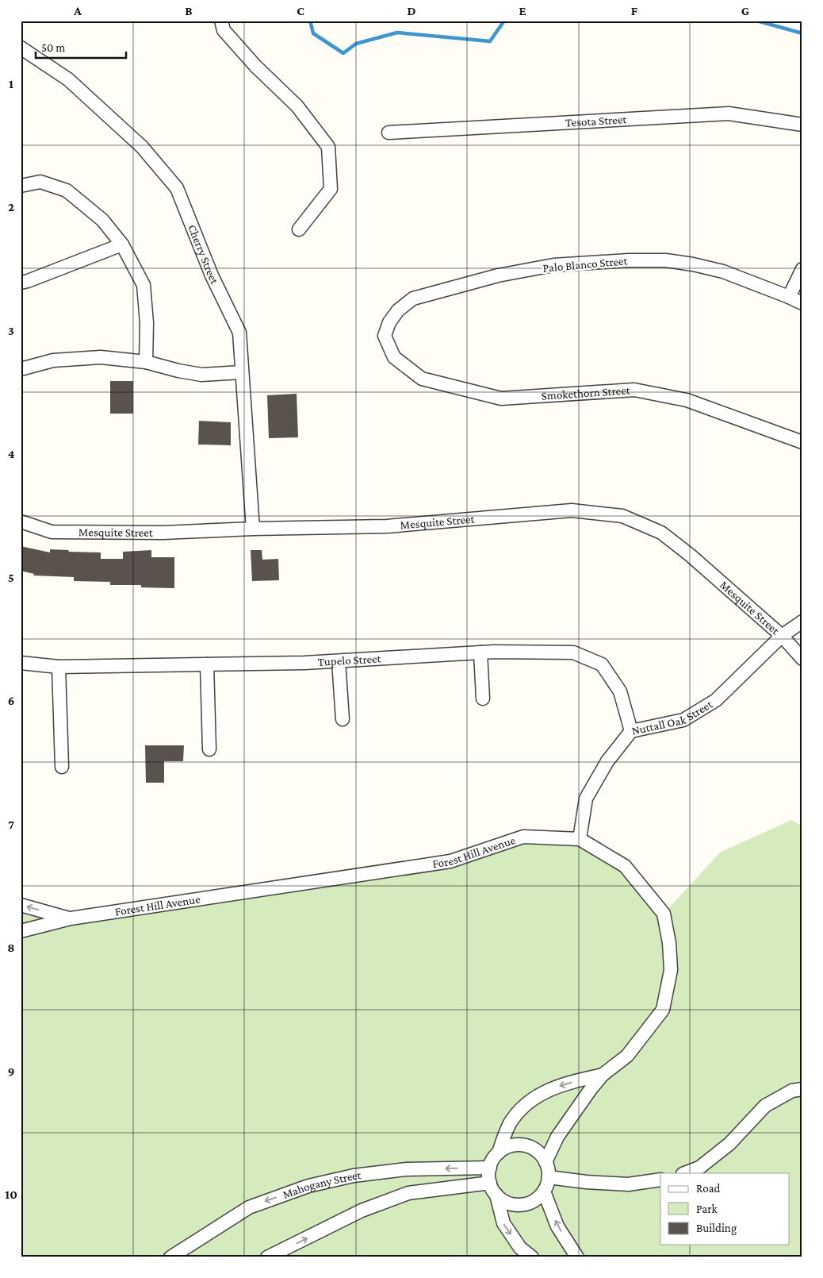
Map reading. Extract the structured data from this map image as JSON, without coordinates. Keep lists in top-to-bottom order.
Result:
{
  "streets": {
    "street": [
      "Tesota Street",
      "Cherry Street",
      "Palo Blanco Street",
      "Smokethorn Street",
      "Mesquite Street",
      "Tupelo Street",
      "Nuttall Oak Street",
      "Forest Hill Avenue",
      "Mahogany Street"
    ]
  },
  "crossings": [
    ["Cherry Street", "Mesquite Street"],
    ["Palo Blanco Street", "Smokethorn Street"],
    ["Mesquite Street", "Nuttall Oak Street"],
    ["Tupelo Street", "Nuttall Oak Street"],
    ["Nuttall Oak Street", "Forest Hill Avenue"],
    ["Forest Hill Avenue", "Mahogany Street"]
  ],
  "legend": ["Road", "Park", "Building"],
  "scale_bar": "50 m",
  "grid": {
    "columns": [
      "A",
      "B",
      "C",
      "D",
      "E",
      "F",
      "G"
    ],
    "rows": [
      "1",
      "2",
      "3",
      "4",
      "5",
      "6",
      "7",
      "8",
      "9",
      "10"
    ]
  }
}
